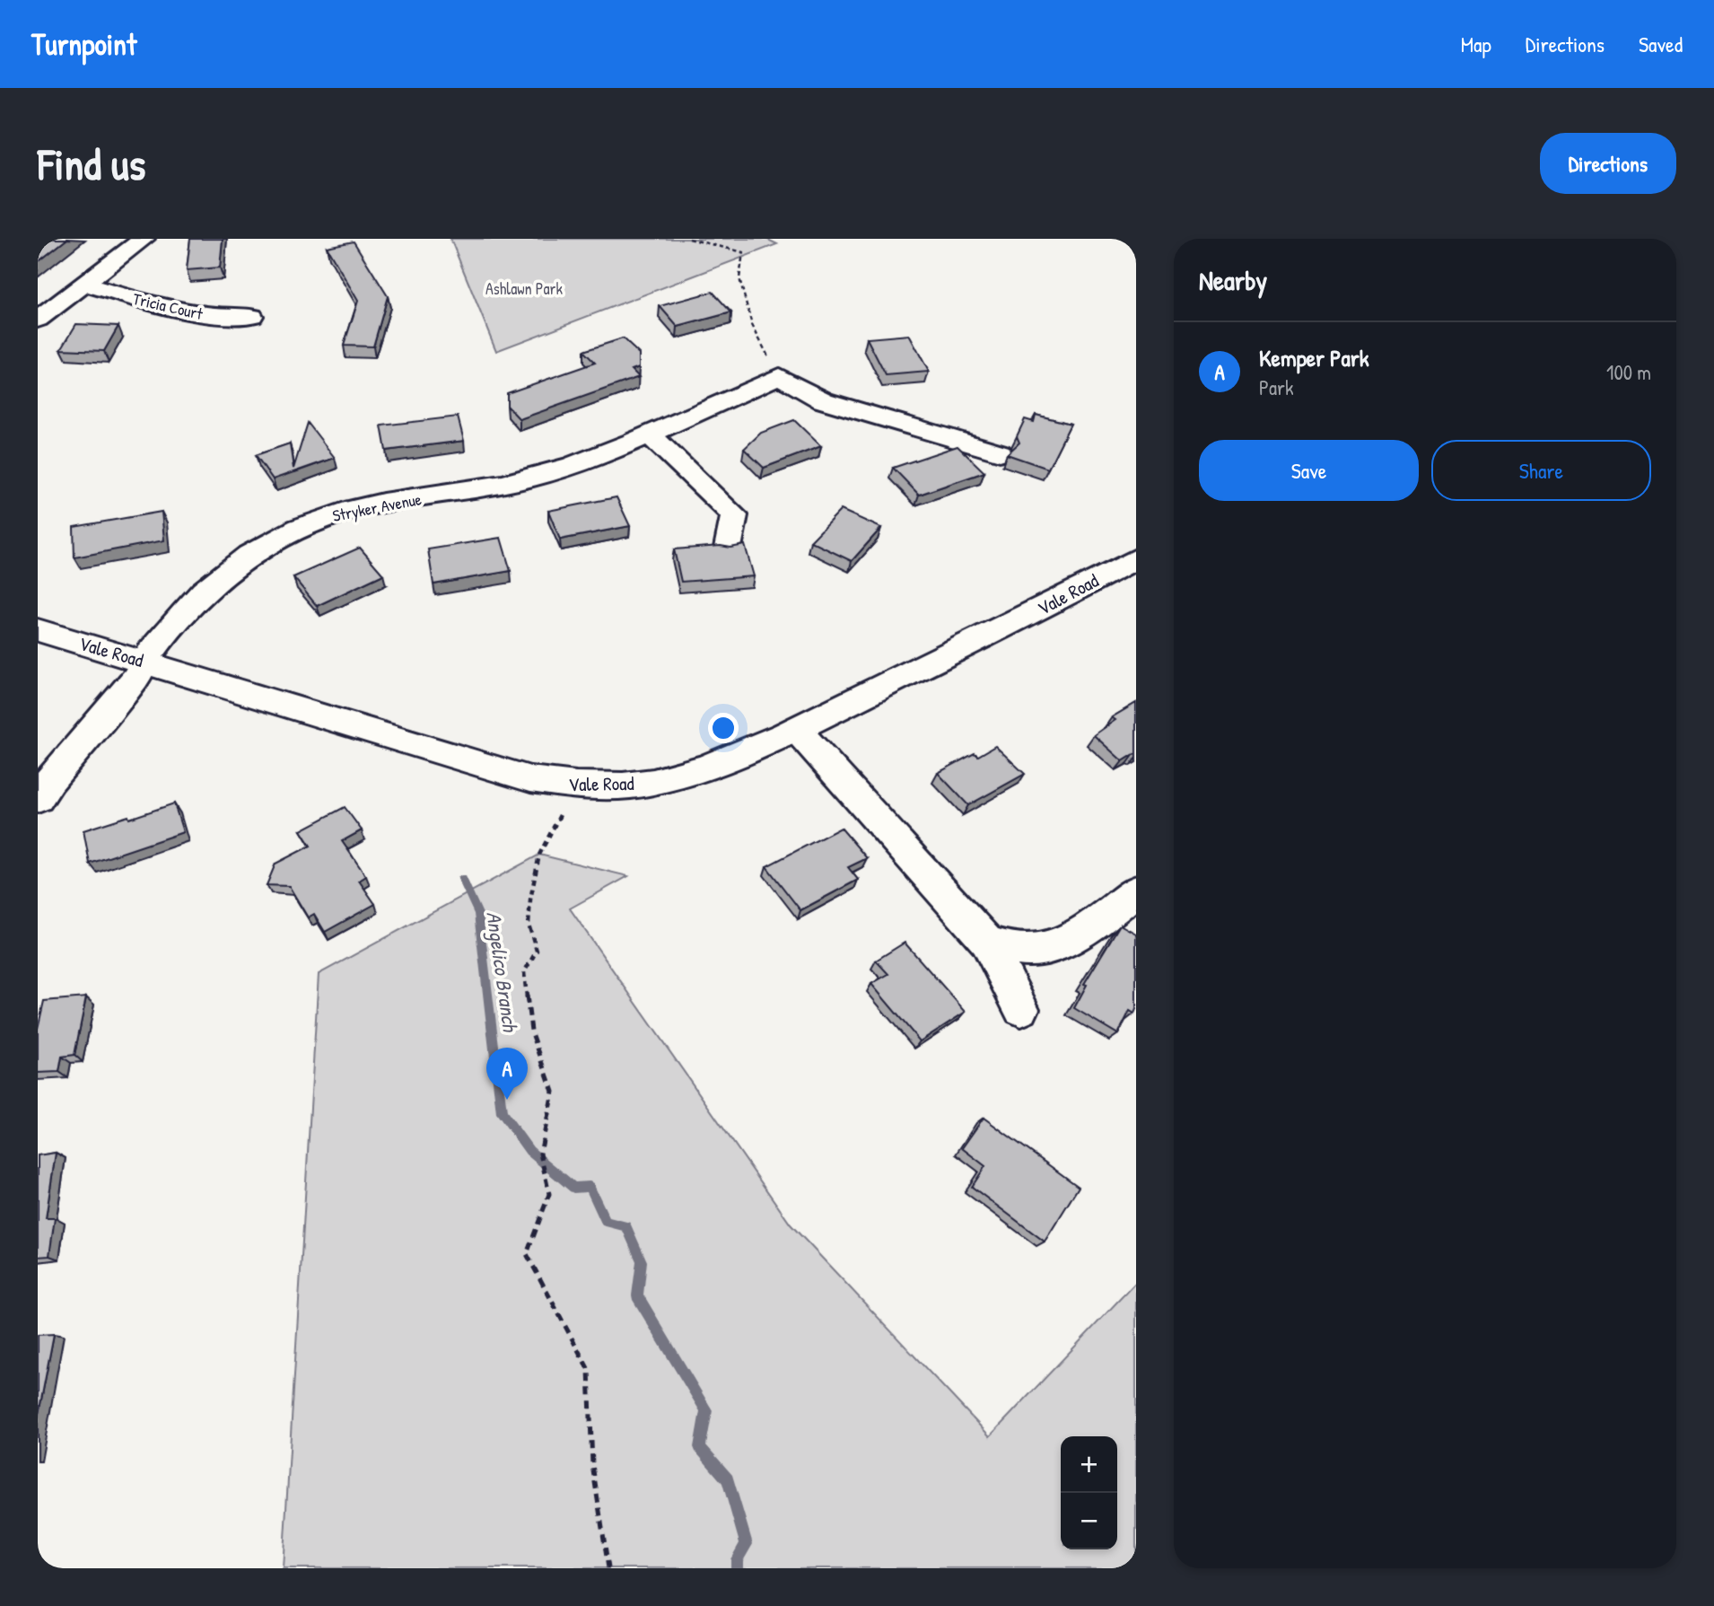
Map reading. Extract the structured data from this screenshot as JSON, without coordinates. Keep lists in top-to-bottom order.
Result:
{
  "streets": {
    "street": ["Tricia Court", "Stryker Avenue", "Vale Road"]
  },
  "crossings": [
    ["Stryker Avenue", "Vale Road"]
  ],
  "water": ["Angelico Branch"],
  "parks": ["Ashlawn Park"],
  "page": {
    "header": "Turnpoint",
    "nav": ["Map", "Directions", "Saved"],
    "buttons": [
      "Directions",
      ["Save", "Share"]
    ],
    "title": "Find us",
    "heading": "Nearby",
    "list": [
      {
        "mark": "A",
        "name": "Kemper Park",
        "note": "Park",
        "value": "100 m"
      }
    ],
    "pins": "A",
    "map_buttons": ["+", "−"]
  }
}
